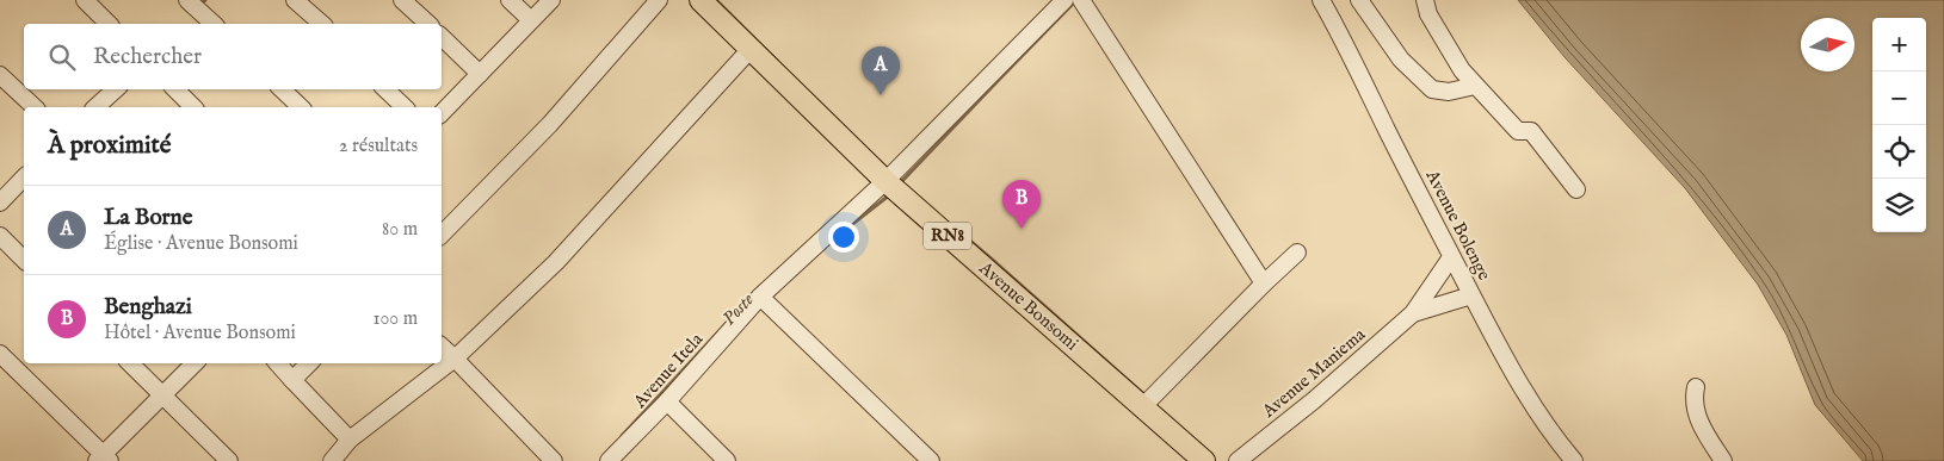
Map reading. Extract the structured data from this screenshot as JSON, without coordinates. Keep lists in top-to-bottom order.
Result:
{
  "streets": {
    "main road": ["RN8", "Avenue Bonsomi"],
    "street": ["Avenue Bolenge", "Avenue Itela", "Avenue Maniema"]
  },
  "crossings": [
    ["Avenue Bonsomi", "Avenue Itela"]
  ],
  "water": ["Poste"],
  "north": "right",
  "page": {
    "map_buttons": ["+", "−"],
    "search": "Rechercher",
    "pins": ["A", "B"],
    "heading": ["À proximité", "2 résultats"],
    "list": [
      {
        "mark": "A",
        "name": "La Borne",
        "note": "Église · Avenue Bonsomi",
        "value": "80 m"
      },
      {
        "mark": "B",
        "name": "Benghazi",
        "note": "Hôtel · Avenue Bonsomi",
        "value": "100 m"
      }
    ]
  }
}
